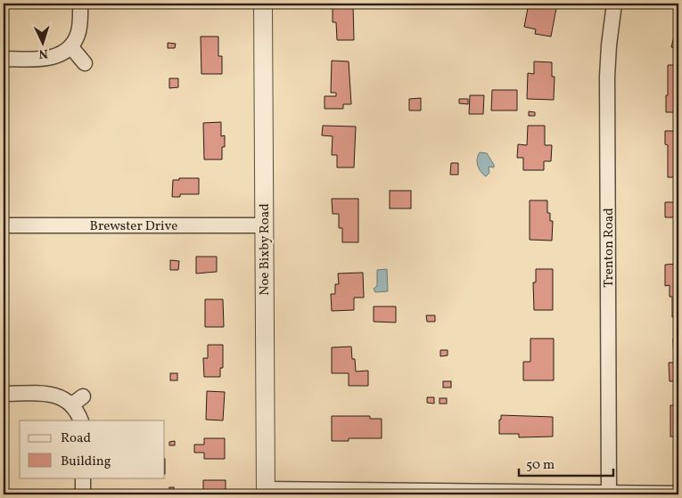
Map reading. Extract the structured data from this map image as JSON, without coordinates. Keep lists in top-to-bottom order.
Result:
{
  "streets": {
    "street": ["Brewster Drive", "Trenton Road", "Noe Bixby Road"]
  },
  "crossings": [
    ["Brewster Drive", "Noe Bixby Road"]
  ],
  "legend": ["Road", "Building"],
  "scale_bar": "50 m",
  "north": "bottom"
}
